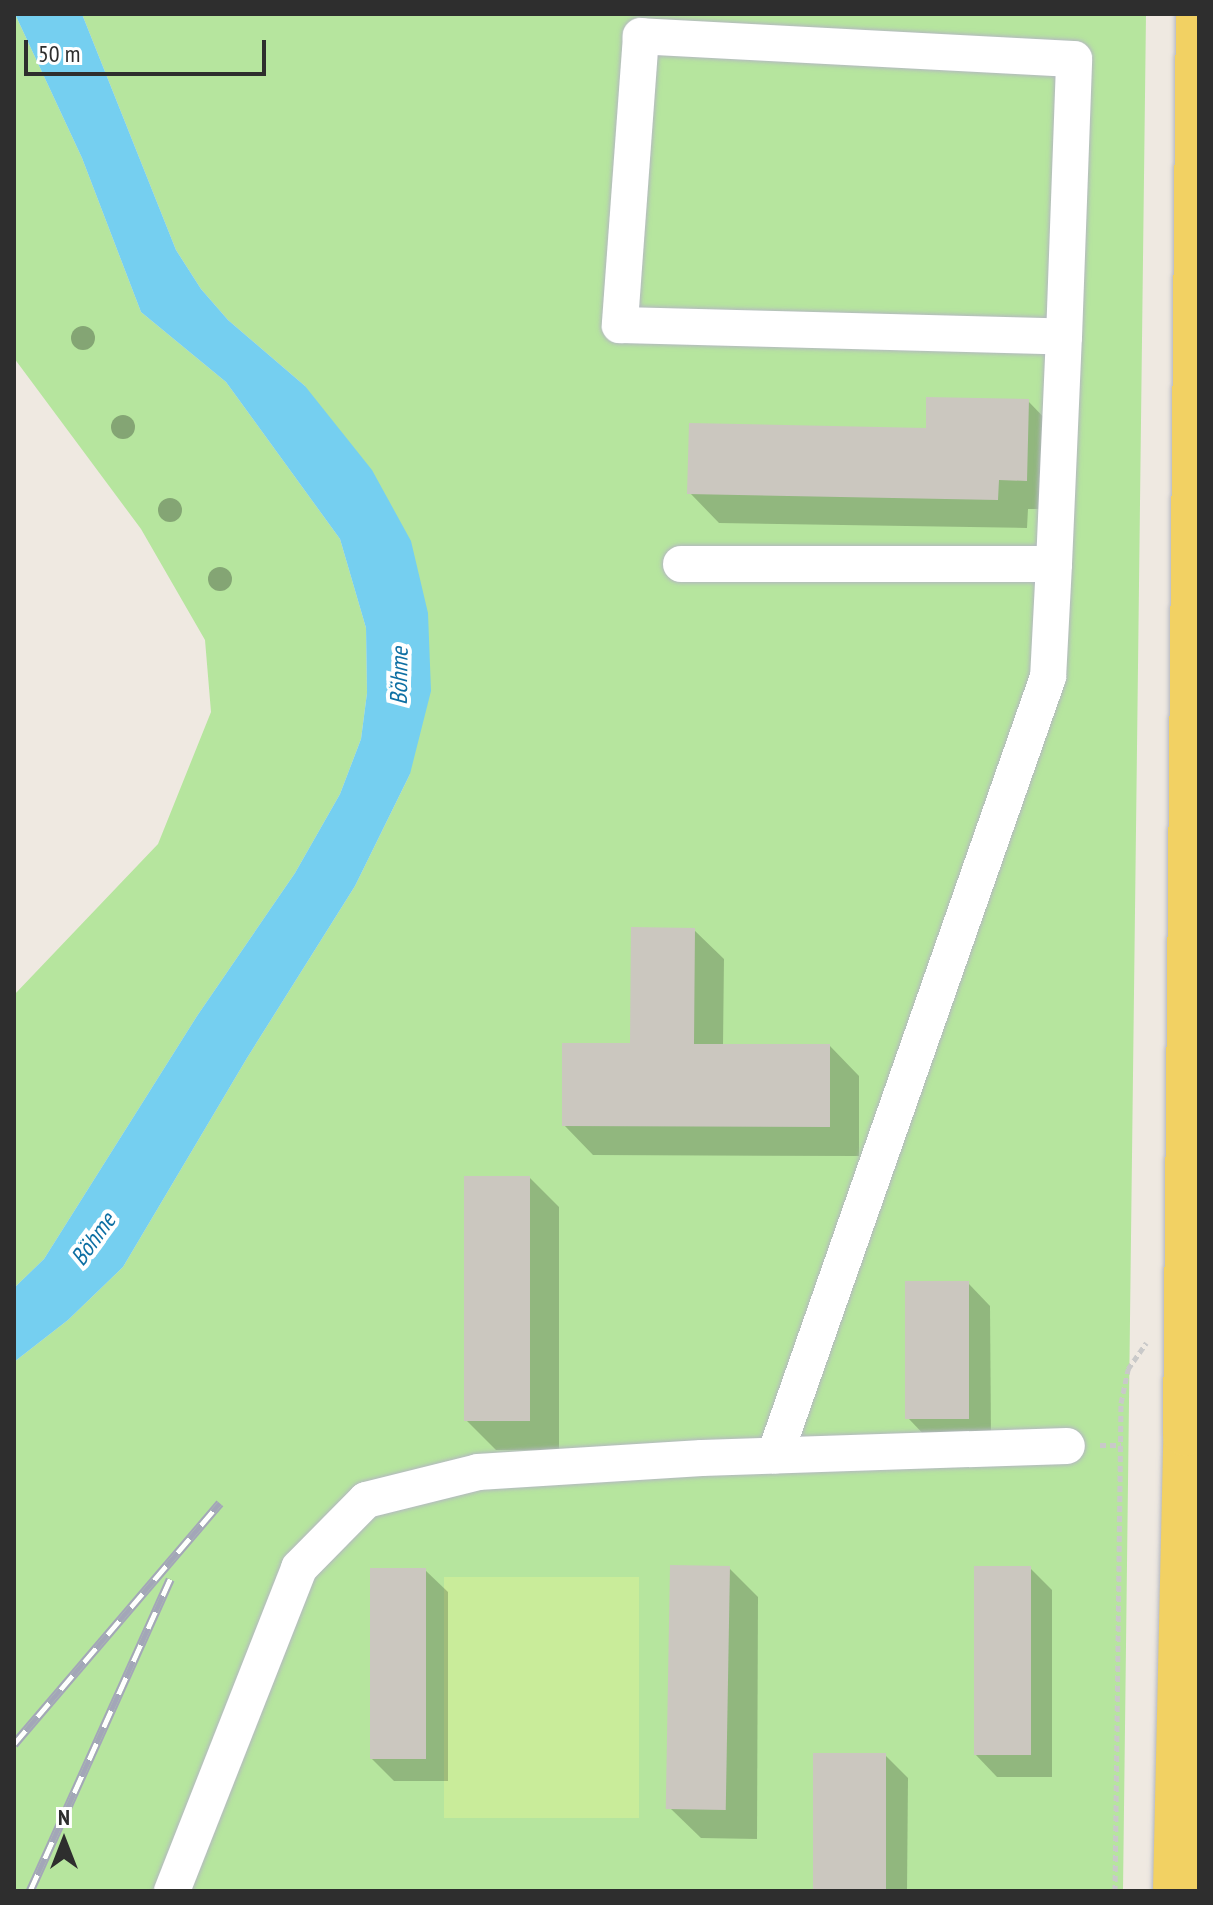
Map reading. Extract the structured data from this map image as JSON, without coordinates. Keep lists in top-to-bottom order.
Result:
{
  "water": ["Böhme"],
  "scale_bar": "50 m",
  "north": "top"
}
